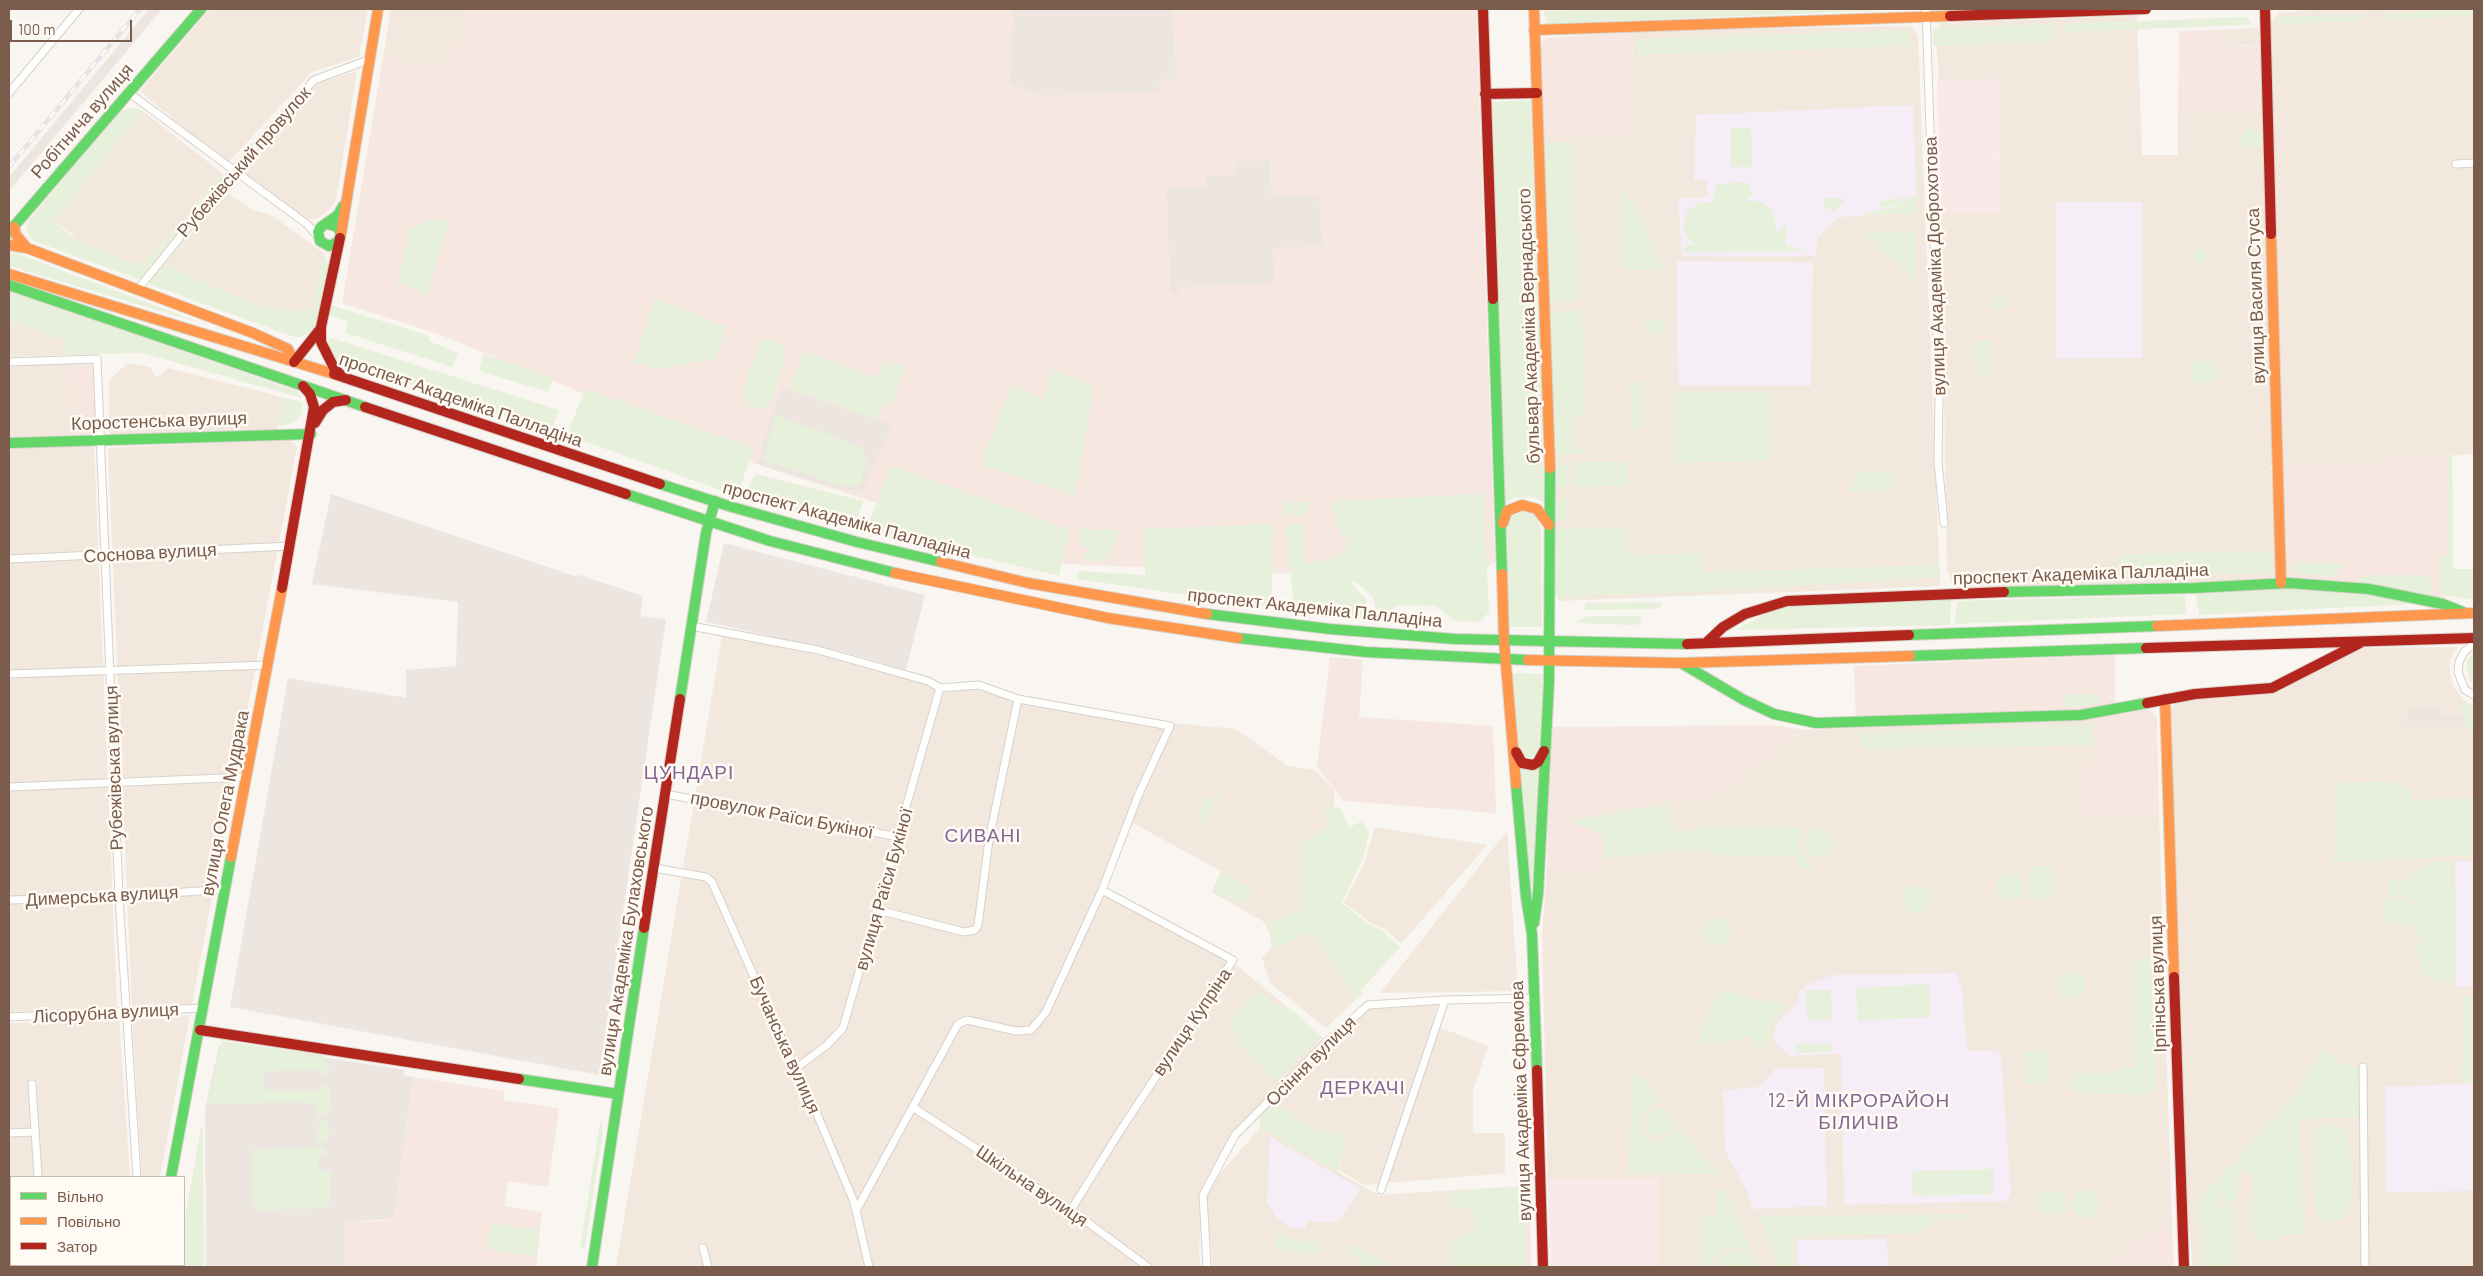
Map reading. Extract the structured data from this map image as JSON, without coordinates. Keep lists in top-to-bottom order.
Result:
{
  "streets": {
    "main road": [
      "Робітнича вулиця",
      "вулиця Василя Стуса",
      "бульвар Академіка Вернадського",
      "проспект Академіка Палладіна",
      "Коростенська вулиця",
      "вулиця Олега Мудрака",
      "вулиця Академіка Булаховського",
      "Ірпінська вулиця",
      "вулиця Академіка Єфремова"
    ],
    "street": [
      "Рубежівський провулок",
      "вулиця Академіка Доброхотова",
      "Соснова вулиця",
      "Рубежівська вулиця",
      "провулок Раїси Букіної",
      "вулиця Раїси Букіної",
      "Димерська вулиця",
      "Лісорубна вулиця",
      "вулиця Купріна",
      "Бучанська вулиця",
      "Осіння вулиця",
      "Шкільна вулиця"
    ]
  },
  "crossings": [
    ["вулиця Василя Стуса", "проспект Академіка Палладіна"],
    ["бульвар Академіка Вернадського", "проспект Академіка Палладіна"],
    ["бульвар Академіка Вернадського", "вулиця Академіка Єфремова"],
    ["проспект Академіка Палладіна", "вулиця Олега Мудрака"],
    ["проспект Академіка Палладіна", "вулиця Академіка Булаховського"],
    ["проспект Академіка Палладіна", "Ірпінська вулиця"],
    ["проспект Академіка Палладіна", "вулиця Академіка Єфремова"],
    ["Коростенська вулиця", "Рубежівська вулиця"],
    ["Коростенська вулиця", "вулиця Олега Мудрака"],
    ["Соснова вулиця", "Рубежівська вулиця"],
    ["Соснова вулиця", "вулиця Олега Мудрака"],
    ["Рубежівська вулиця", "Димерська вулиця"],
    ["Рубежівська вулиця", "Лісорубна вулиця"],
    ["вулиця Олега Мудрака", "Димерська вулиця"],
    ["вулиця Олега Мудрака", "Лісорубна вулиця"],
    ["провулок Раїси Букіної", "вулиця Раїси Букіної"],
    ["провулок Раїси Букіної", "вулиця Академіка Булаховського"],
    ["вулиця Раїси Букіної", "Бучанська вулиця"],
    ["вулиця Академіка Булаховського", "Бучанська вулиця"],
    ["вулиця Купріна", "Шкільна вулиця"],
    ["Осіння вулиця", "вулиця Академіка Єфремова"]
  ],
  "districts": [
    "ЦУНДАРІ",
    "СИВАНІ",
    "ДЕРКАЧІ",
    "12-Й МІКРОРАЙОН БІЛИЧІВ"
  ],
  "legend": ["Вільно", "Повільно", "Затор"],
  "scale_bar": "100 m"
}
